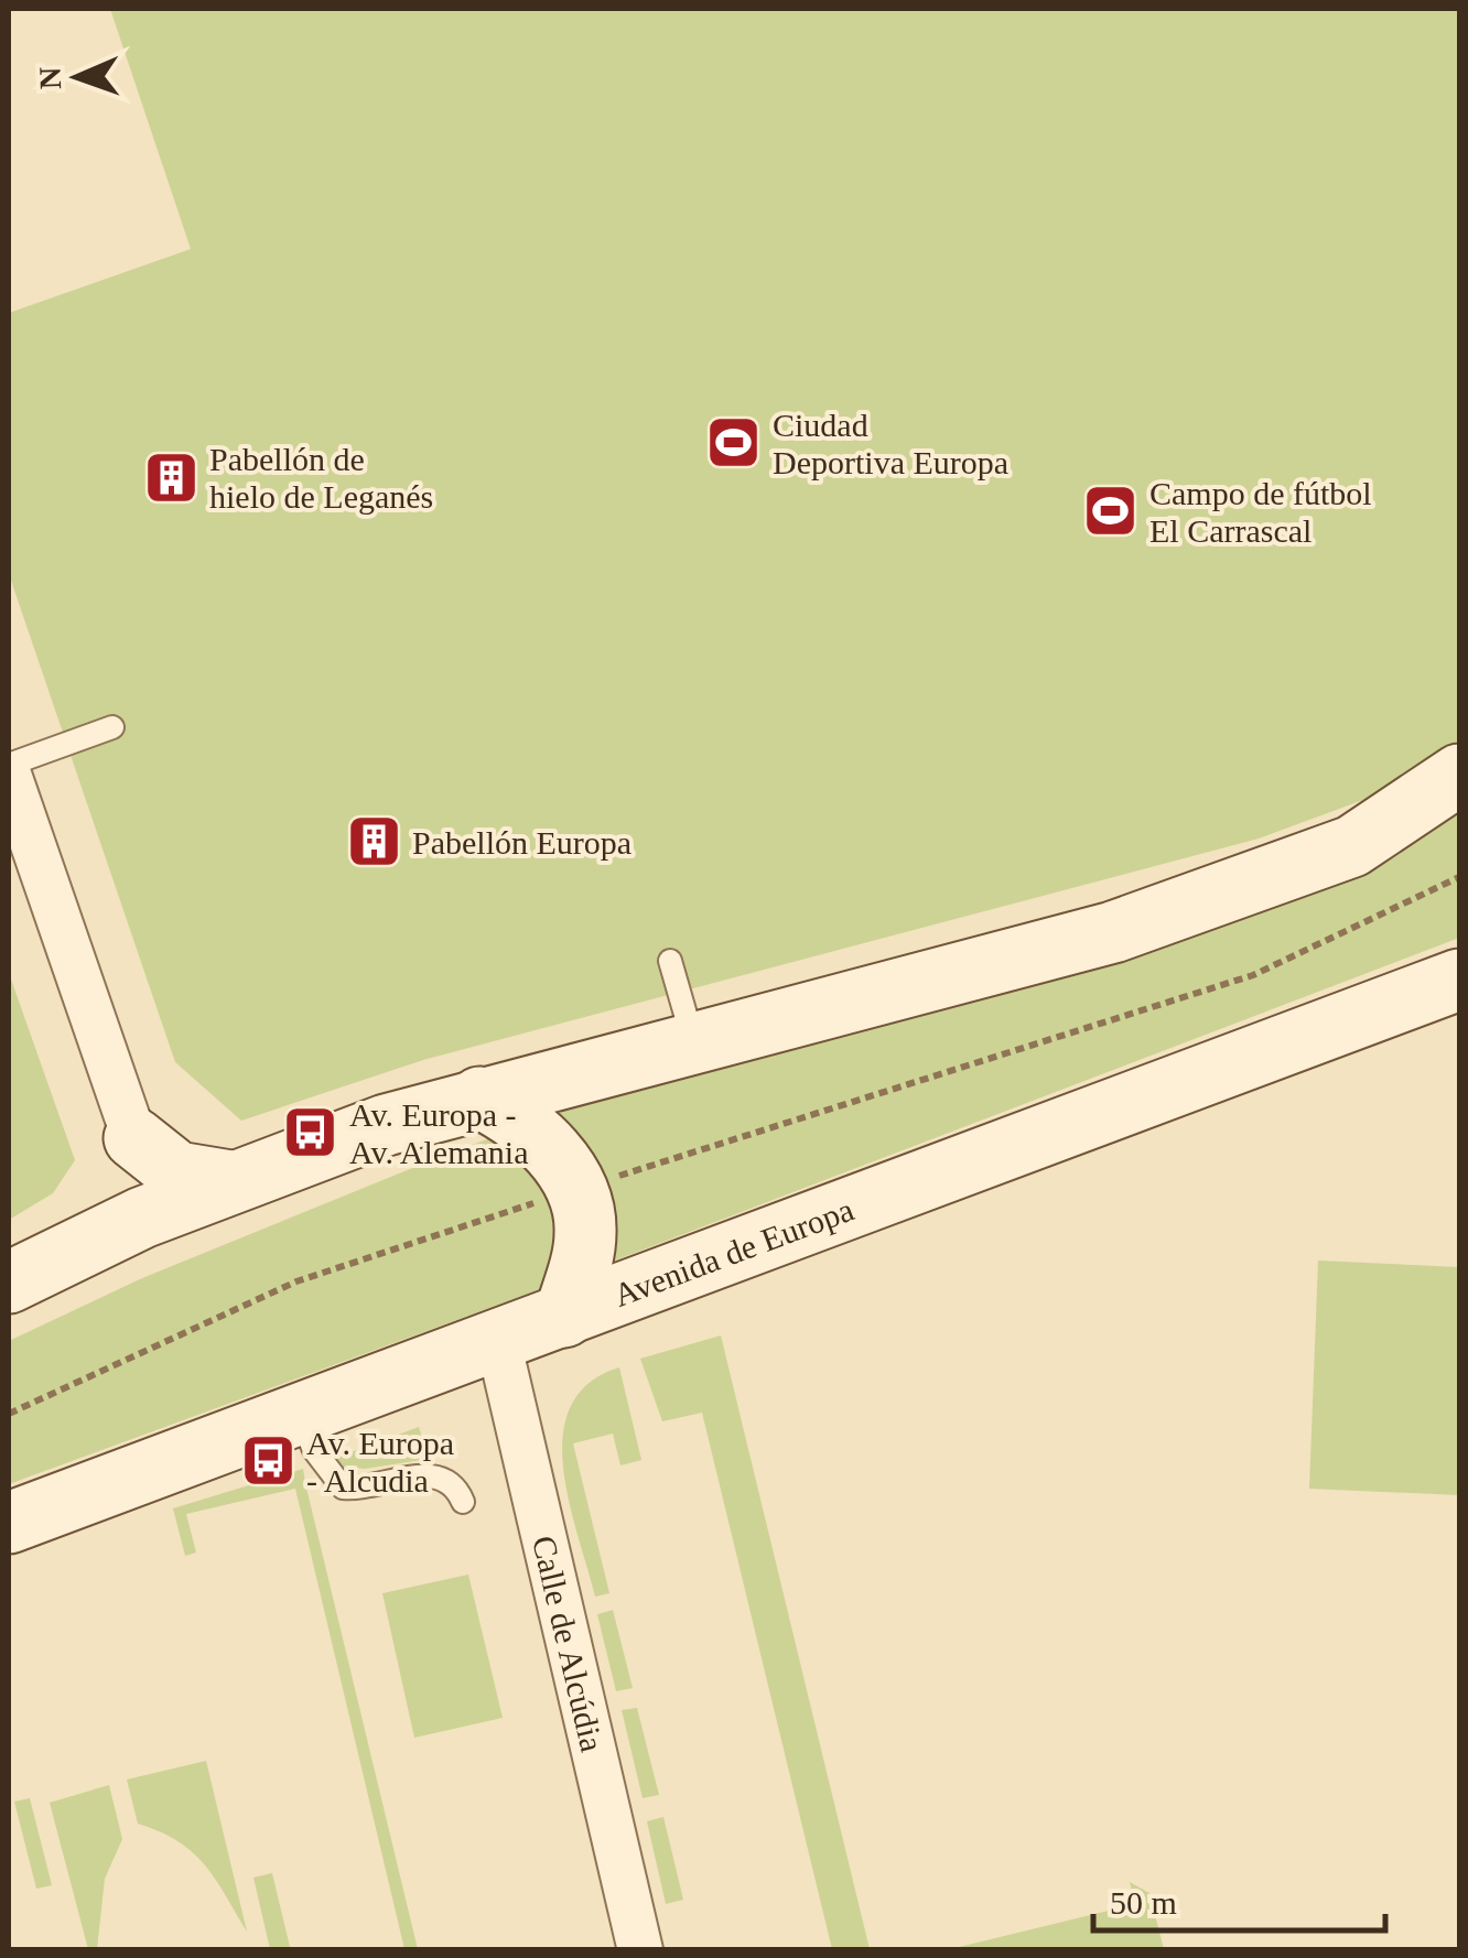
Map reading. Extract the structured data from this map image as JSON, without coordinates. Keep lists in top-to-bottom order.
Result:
{
  "streets": {
    "main road": ["Avenida de Europa"],
    "street": ["Calle de Alcúdia"]
  },
  "crossings": [
    ["Avenida de Europa", "Calle de Alcúdia"]
  ],
  "places": {
    "sports": ["Ciudad Deportiva Europa", "Campo de fútbol El Carrascal"],
    "building": ["Pabellón de hielo de Leganés", "Pabellón Europa"],
    "bus stop": ["Av. Europa - Av. Alemania", "Av. Europa - Alcudia"]
  },
  "scale_bar": "50 m",
  "north": "left"
}
